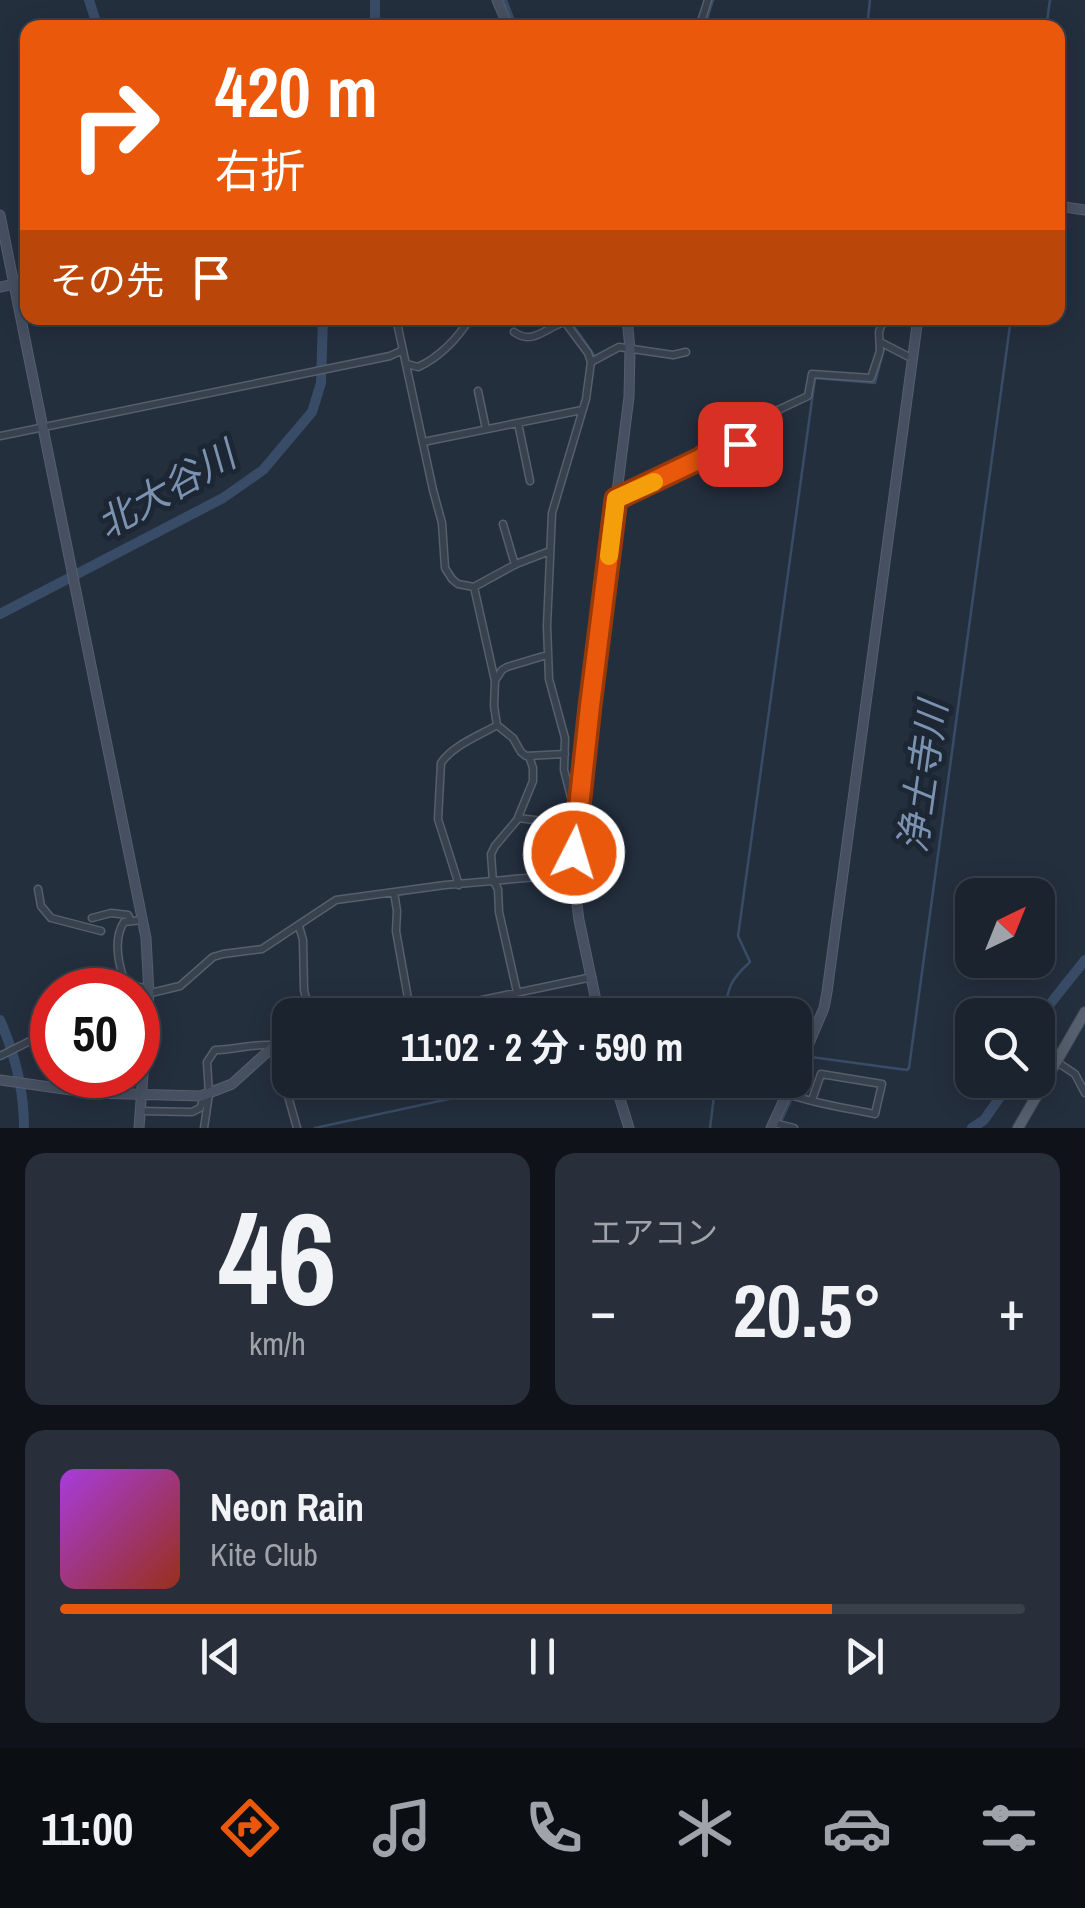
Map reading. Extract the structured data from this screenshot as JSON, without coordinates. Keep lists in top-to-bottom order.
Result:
{
  "water": ["北大谷川", "浄土寺川"],
  "north": "top right",
  "page": {
    "turn": ["420 m", "右折"],
    "then": "その先",
    "limit": "50",
    "trip": "11:02 · 2 分 · 590 m",
    "tile": [
      ["46", "km/h"],
      "エアコン"
    ],
    "heat": ["−", "20.5°", "+"],
    "song": ["Neon Rain", "Kite Club"],
    "tabs": "11:00"
  }
}
